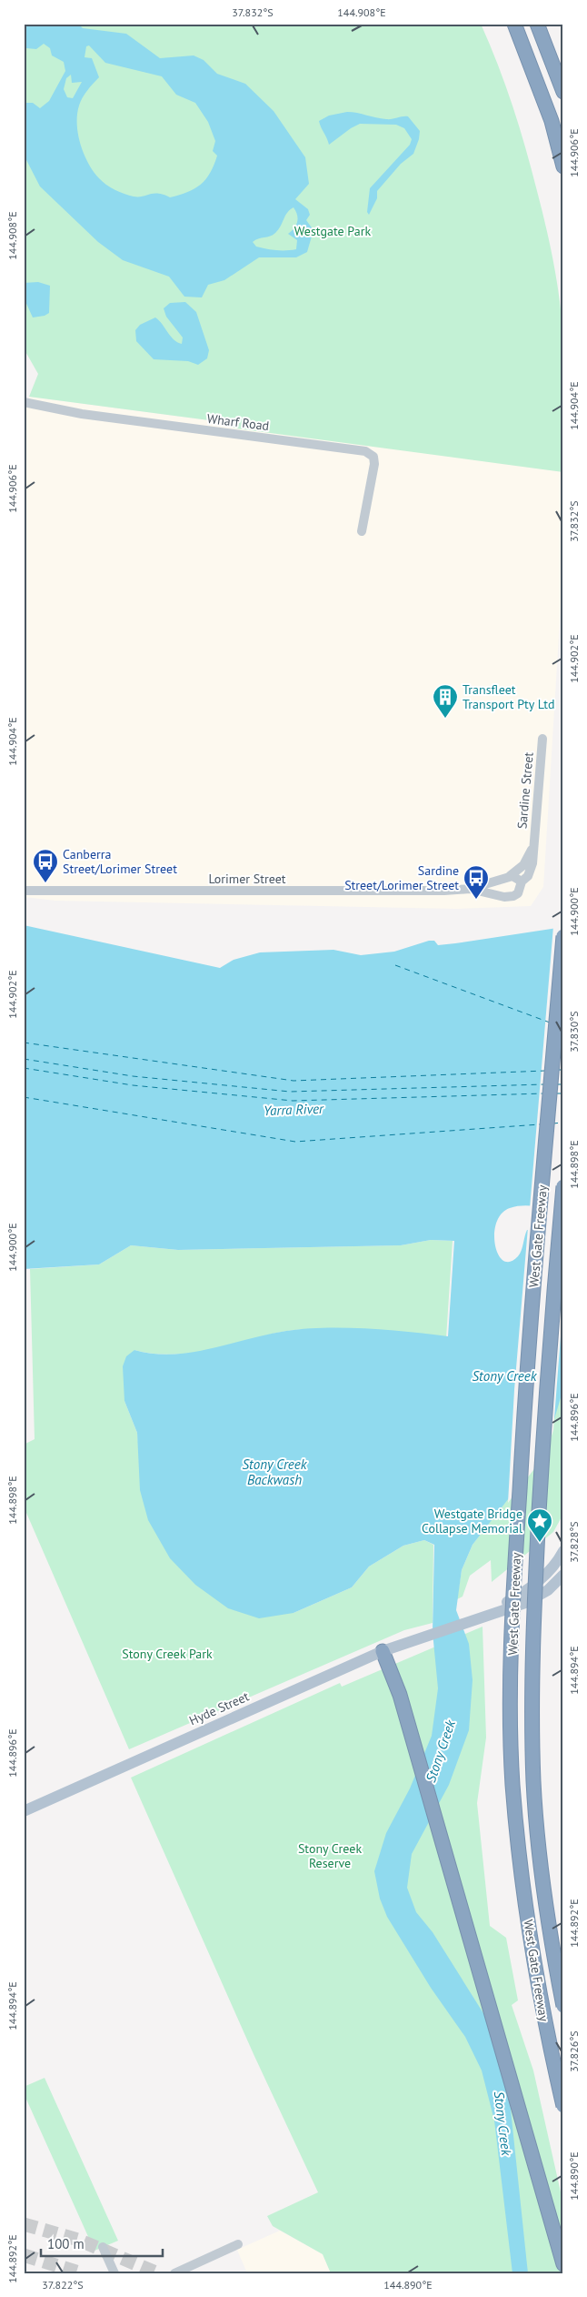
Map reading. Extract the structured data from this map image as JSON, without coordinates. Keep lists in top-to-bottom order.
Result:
{
  "streets": {
    "highway": ["West Gate Freeway"],
    "main road": ["Hyde Street"],
    "street": ["Wharf Road", "Sardine Street", "Lorimer Street"]
  },
  "crossings": [
    ["Sardine Street", "Lorimer Street"]
  ],
  "water": ["Yarra River", "Stony Creek", "Stony Creek Backwash"],
  "parks": ["Westgate Park", "Stony Creek Park", "Stony Creek Reserve"],
  "places": {
    "building": ["Transfleet Transport Pty Ltd"],
    "bus stop": ["Canberra Street/Lorimer Street", "Sardine Street/Lorimer Street"],
    "place": ["Westgate Bridge Collapse Memorial"]
  },
  "scale_bar": "100 m",
  "coordinates": [
    "37.832°S",
    "144.908°E",
    "144.906°E",
    "144.904°E",
    "144.902°E",
    "144.900°E",
    "37.830°S",
    "144.898°E",
    "144.896°E",
    "37.828°S",
    "144.894°E",
    "144.892°E",
    "37.826°S",
    "144.890°E",
    "37.822°S"
  ]
}
